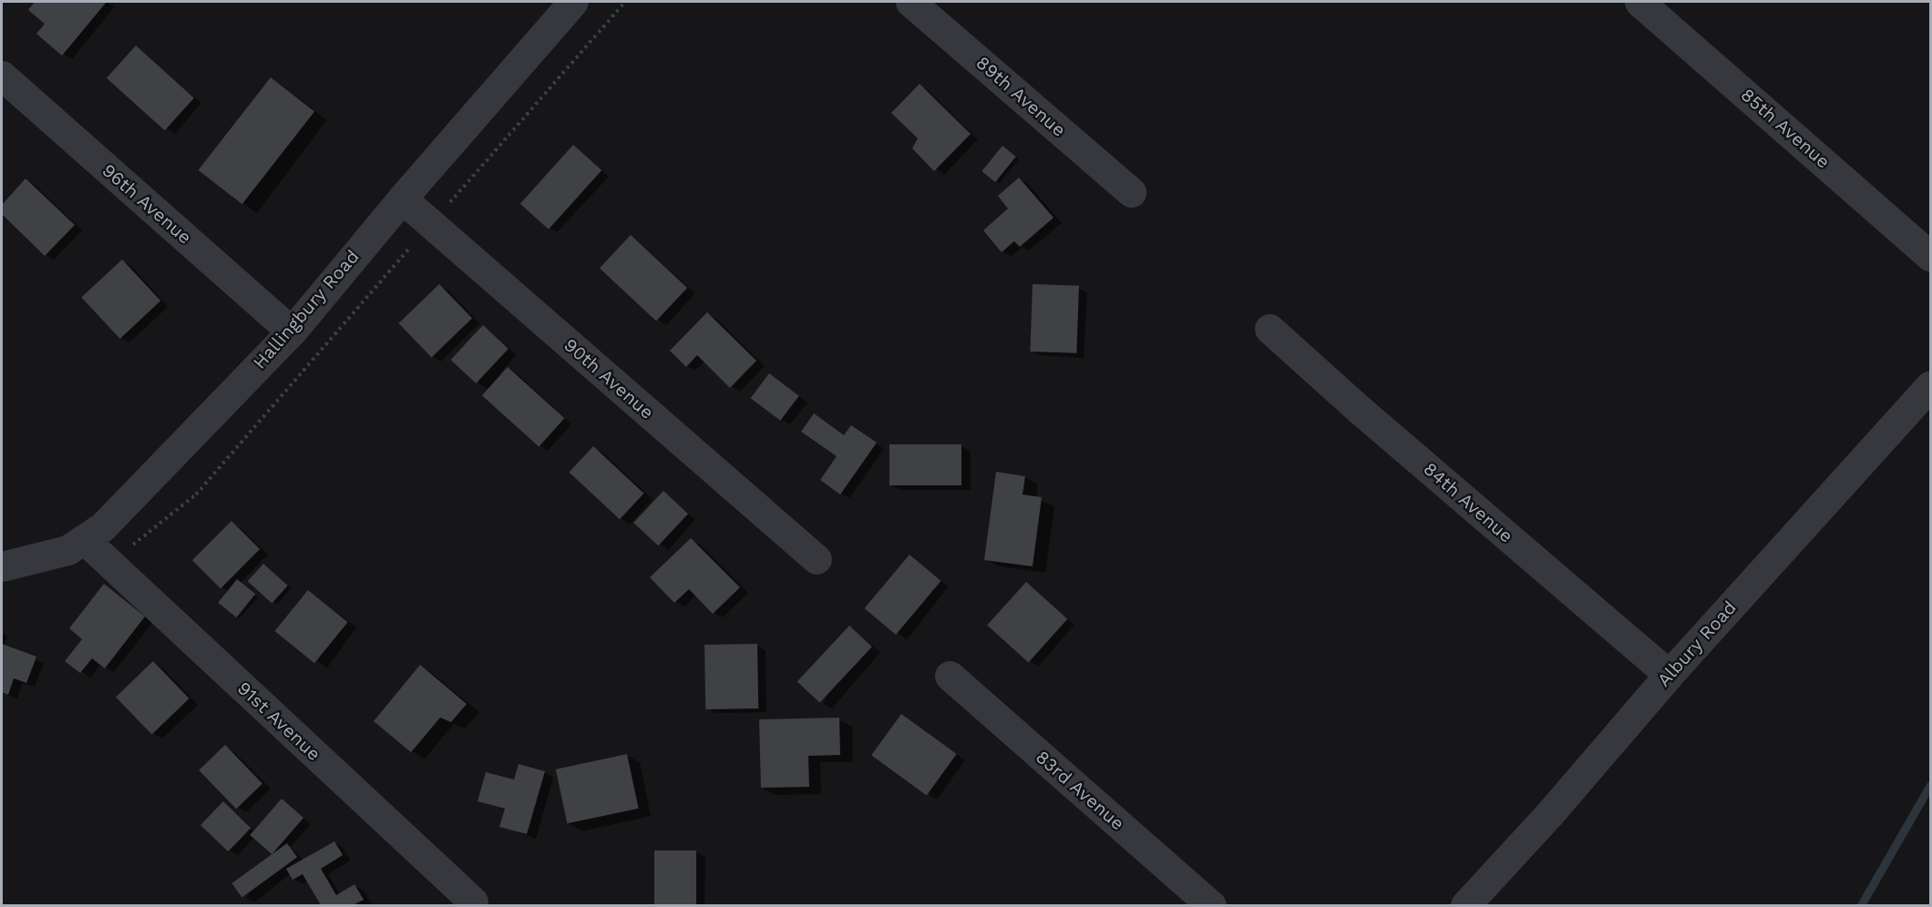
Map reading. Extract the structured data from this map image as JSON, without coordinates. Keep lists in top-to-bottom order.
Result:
{
  "streets": {
    "street": [
      "89th Avenue",
      "85th Avenue",
      "96th Avenue",
      "Hallingbury Road",
      "90th Avenue",
      "84th Avenue",
      "Albury Road",
      "91st Avenue",
      "83rd Avenue"
    ]
  },
  "crossings": [
    ["96th Avenue", "Hallingbury Road"],
    ["Hallingbury Road", "90th Avenue"],
    ["Hallingbury Road", "91st Avenue"],
    ["84th Avenue", "Albury Road"]
  ]
}
